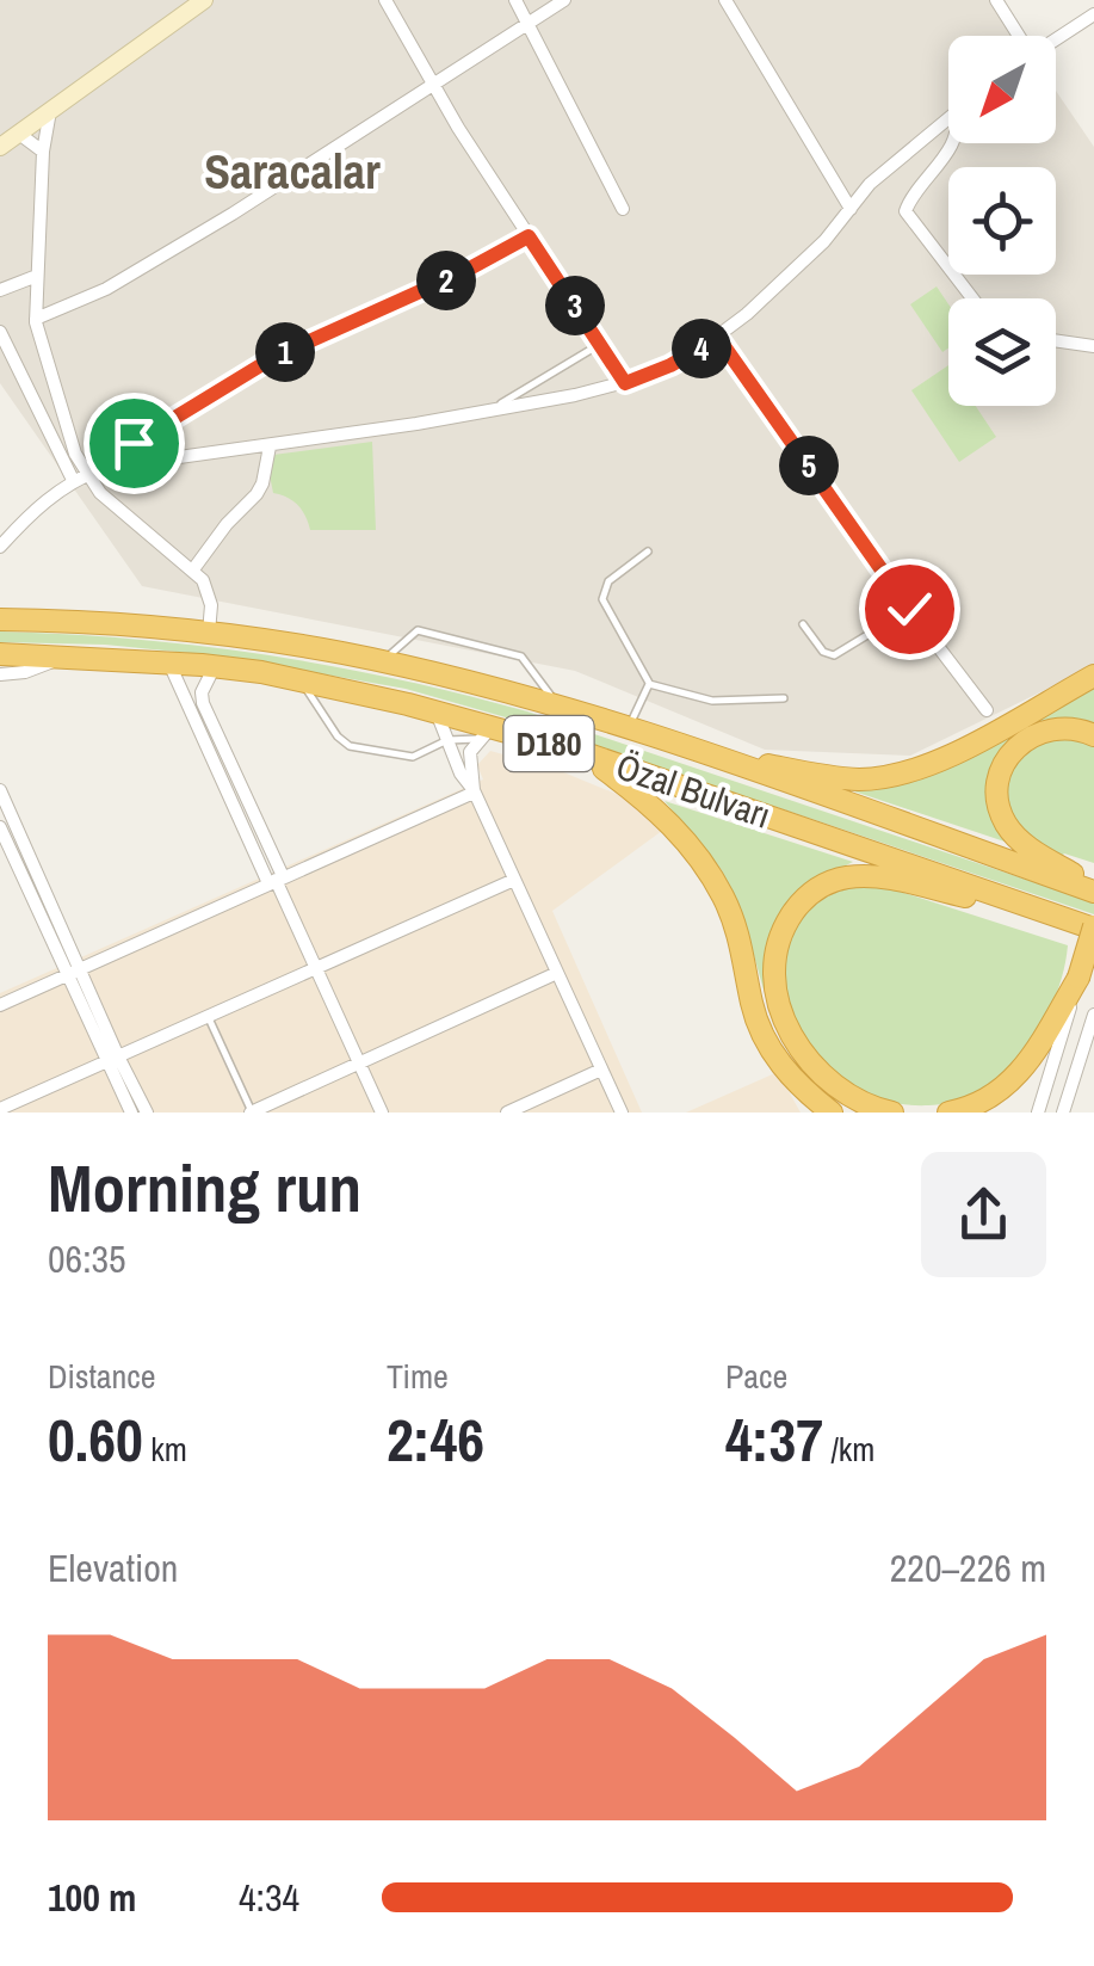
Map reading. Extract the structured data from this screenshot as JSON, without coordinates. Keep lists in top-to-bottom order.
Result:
{
  "streets": {
    "highway": ["D180", "Özal Bulvarı"]
  },
  "districts": ["Saracalar"],
  "north": "bottom left",
  "page": {
    "pins": [
      "2",
      "3",
      "4",
      "1",
      "5"
    ],
    "heading": ["Morning run", "06:35"],
    "stats": [
      ["Distance", "0.60 km"],
      ["Time", "2:46"],
      ["Pace", "4:37 /km"]
    ],
    "chart": ["Elevation", "220–226 m"],
    "list": [
      {
        "name": "100 m",
        "note": "4:34"
      }
    ]
  }
}
